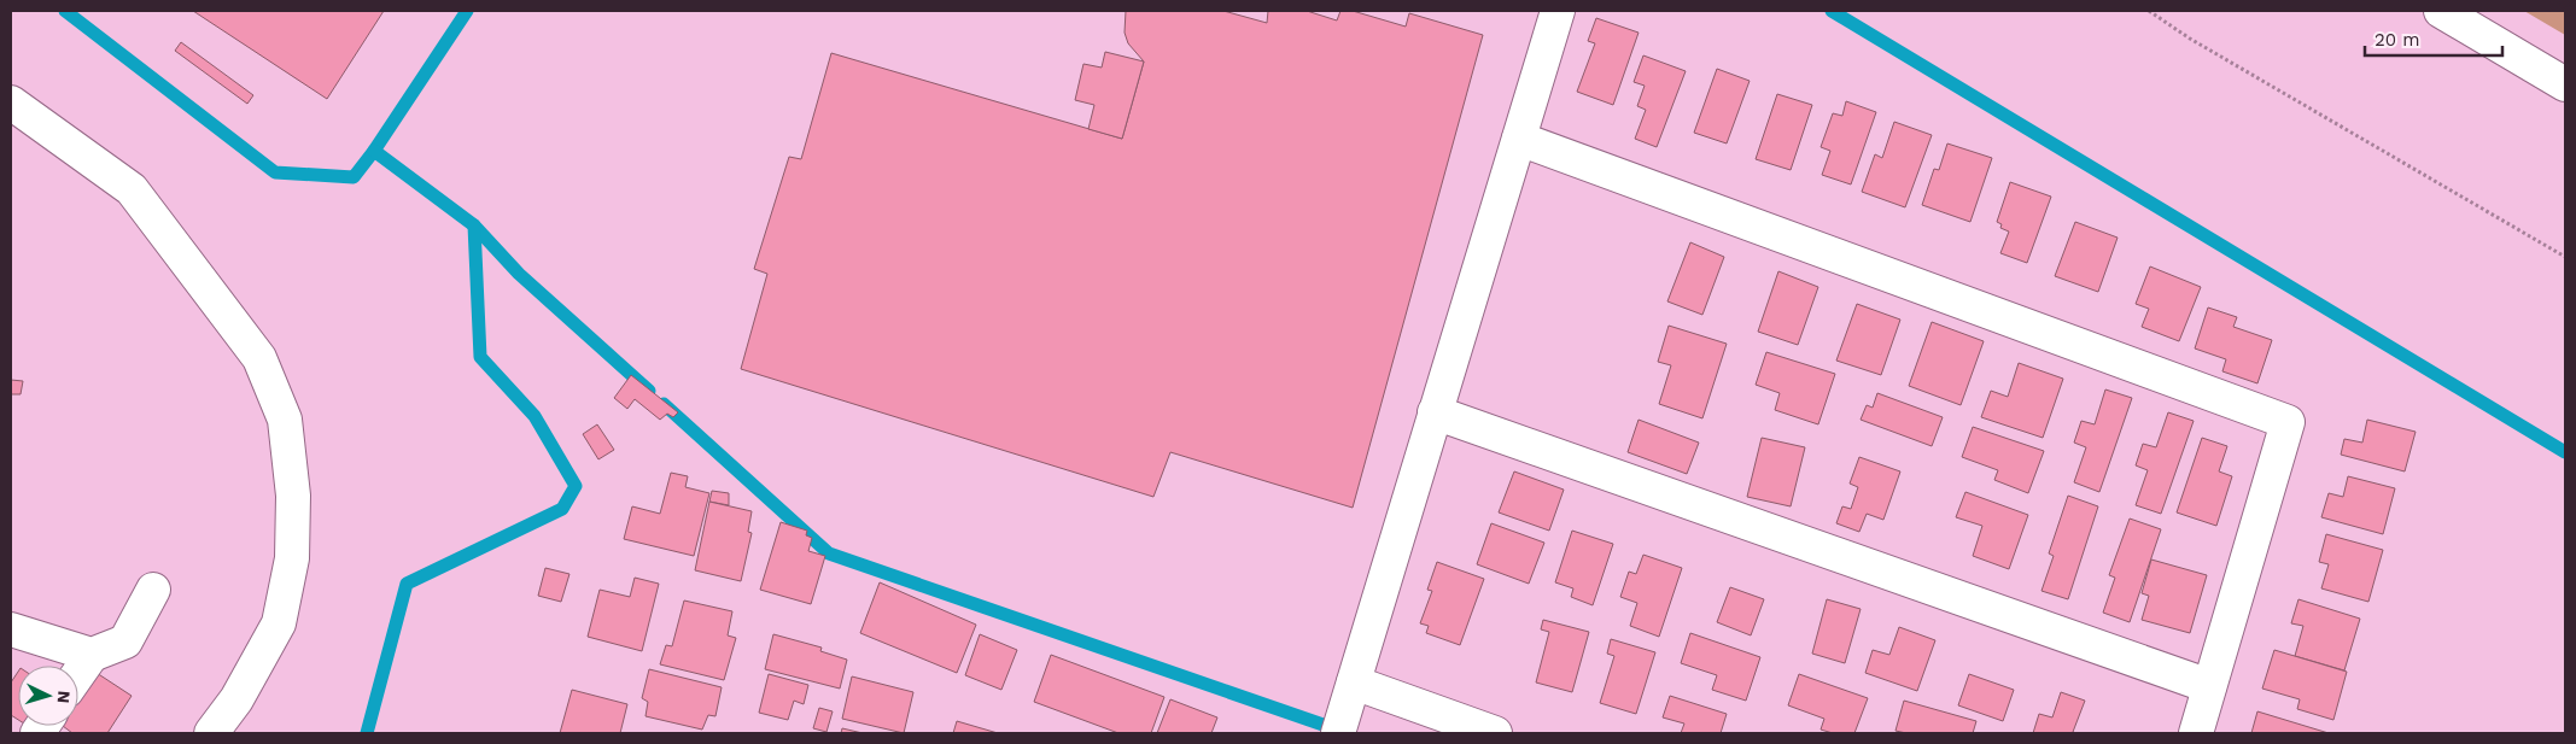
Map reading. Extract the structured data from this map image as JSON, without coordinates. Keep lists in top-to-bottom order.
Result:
{
  "scale_bar": "20 m",
  "north": "right"
}
